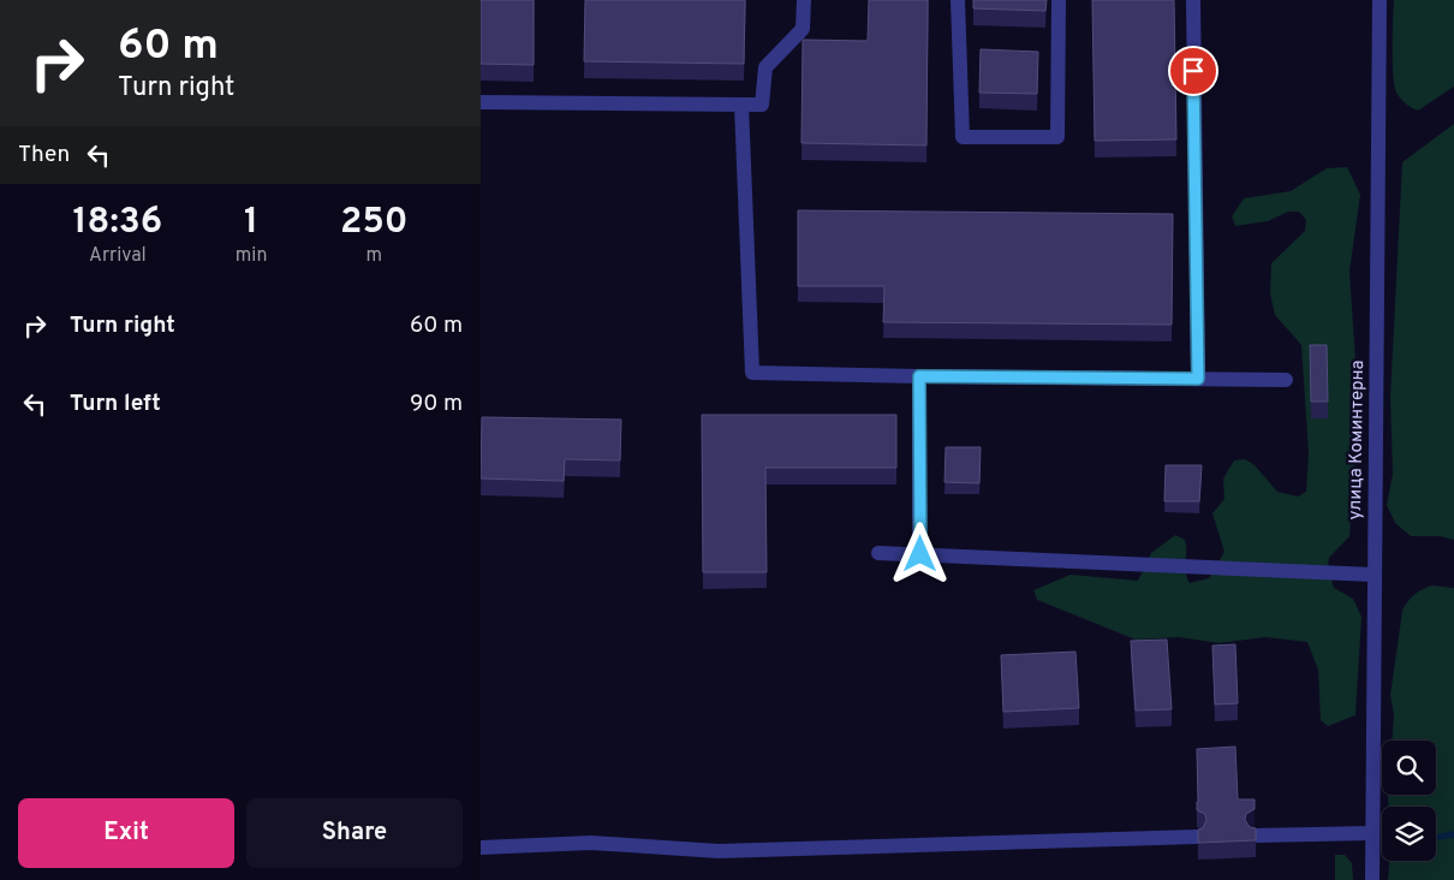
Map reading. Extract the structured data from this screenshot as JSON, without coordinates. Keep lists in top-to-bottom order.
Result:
{
  "streets": {
    "street": ["улица Коминтерна"]
  },
  "page": {
    "turn": ["60 m", "Turn right"],
    "then": "Then",
    "eta": [
      "18:36",
      "Arrival",
      "1",
      "min",
      "250",
      "m"
    ],
    "list": [
      {
        "name": "Turn right",
        "value": "60 m"
      },
      {
        "name": "Turn left",
        "value": "90 m"
      }
    ],
    "buttons": ["Exit", "Share"]
  }
}
